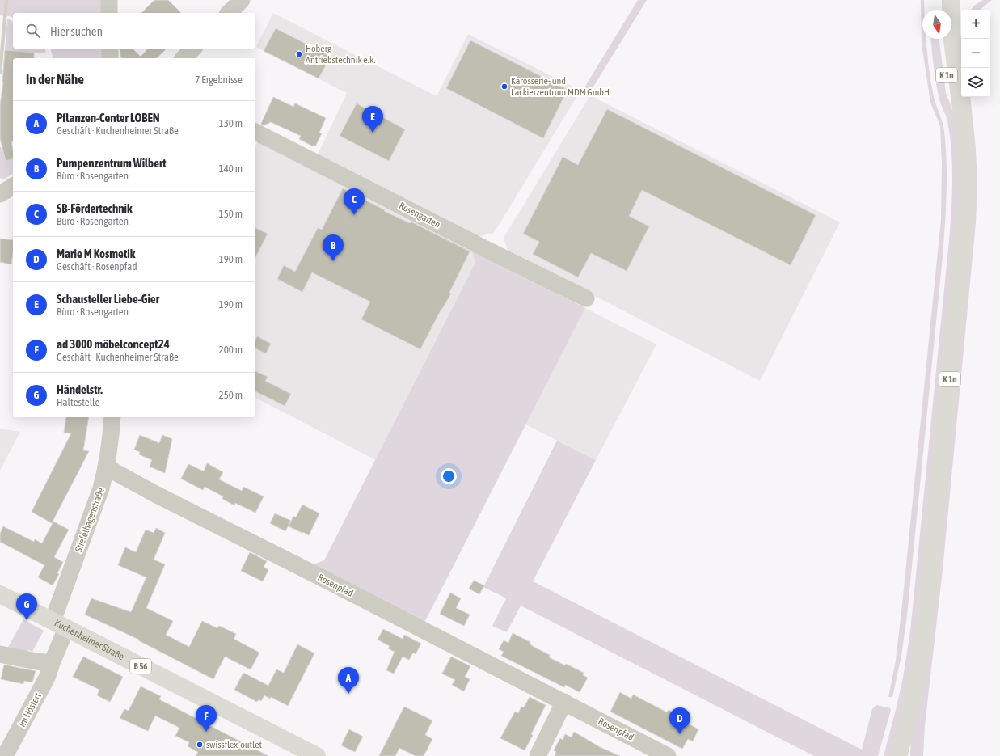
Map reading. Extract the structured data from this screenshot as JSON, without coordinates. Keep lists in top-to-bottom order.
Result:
{
  "streets": {
    "main road": ["K 1n", "Kuchenheimer Straße", "B 56"],
    "street": [
      "Rosengarten",
      "Stiefelhagenstraße",
      "Rosenpfad",
      "Im Höstert"
    ]
  },
  "crossings": [
    ["Stiefelhagenstraße", "Rosenpfad"],
    ["Stiefelhagenstraße", "Kuchenheimer Straße"],
    ["Stiefelhagenstraße", "Im Höstert"]
  ],
  "places": ["Hoberg Antriebstechnik e.k.", "Karosserie- und Lackierzentrum MDM GmbH", "swissflex-outlet"],
  "north": "bottom",
  "page": {
    "map_buttons": ["+", "−"],
    "search": "Hier suchen",
    "heading": ["In der Nähe", "7 Ergebnisse"],
    "list": [
      {
        "mark": "A",
        "name": "Pflanzen-Center LOBEN",
        "note": "Geschäft · Kuchenheimer Straße",
        "value": "130 m"
      },
      {
        "mark": "B",
        "name": "Pumpenzentrum Wilbert",
        "note": "Büro · Rosengarten",
        "value": "140 m"
      },
      {
        "mark": "C",
        "name": "SB-Fördertechnik",
        "note": "Büro · Rosengarten",
        "value": "150 m"
      },
      {
        "mark": "D",
        "name": "Marie M Kosmetik",
        "note": "Geschäft · Rosenpfad",
        "value": "190 m"
      },
      {
        "mark": "E",
        "name": "Schausteller Liebe-Gier",
        "note": "Büro · Rosengarten",
        "value": "190 m"
      },
      {
        "mark": "F",
        "name": "ad 3000 möbelconcept24",
        "note": "Geschäft · Kuchenheimer Straße",
        "value": "200 m"
      },
      {
        "mark": "G",
        "name": "Händelstr.",
        "note": "Haltestelle",
        "value": "250 m"
      }
    ],
    "pins": [
      "E",
      "C",
      "B",
      "G",
      "A",
      "F",
      "D"
    ]
  }
}
